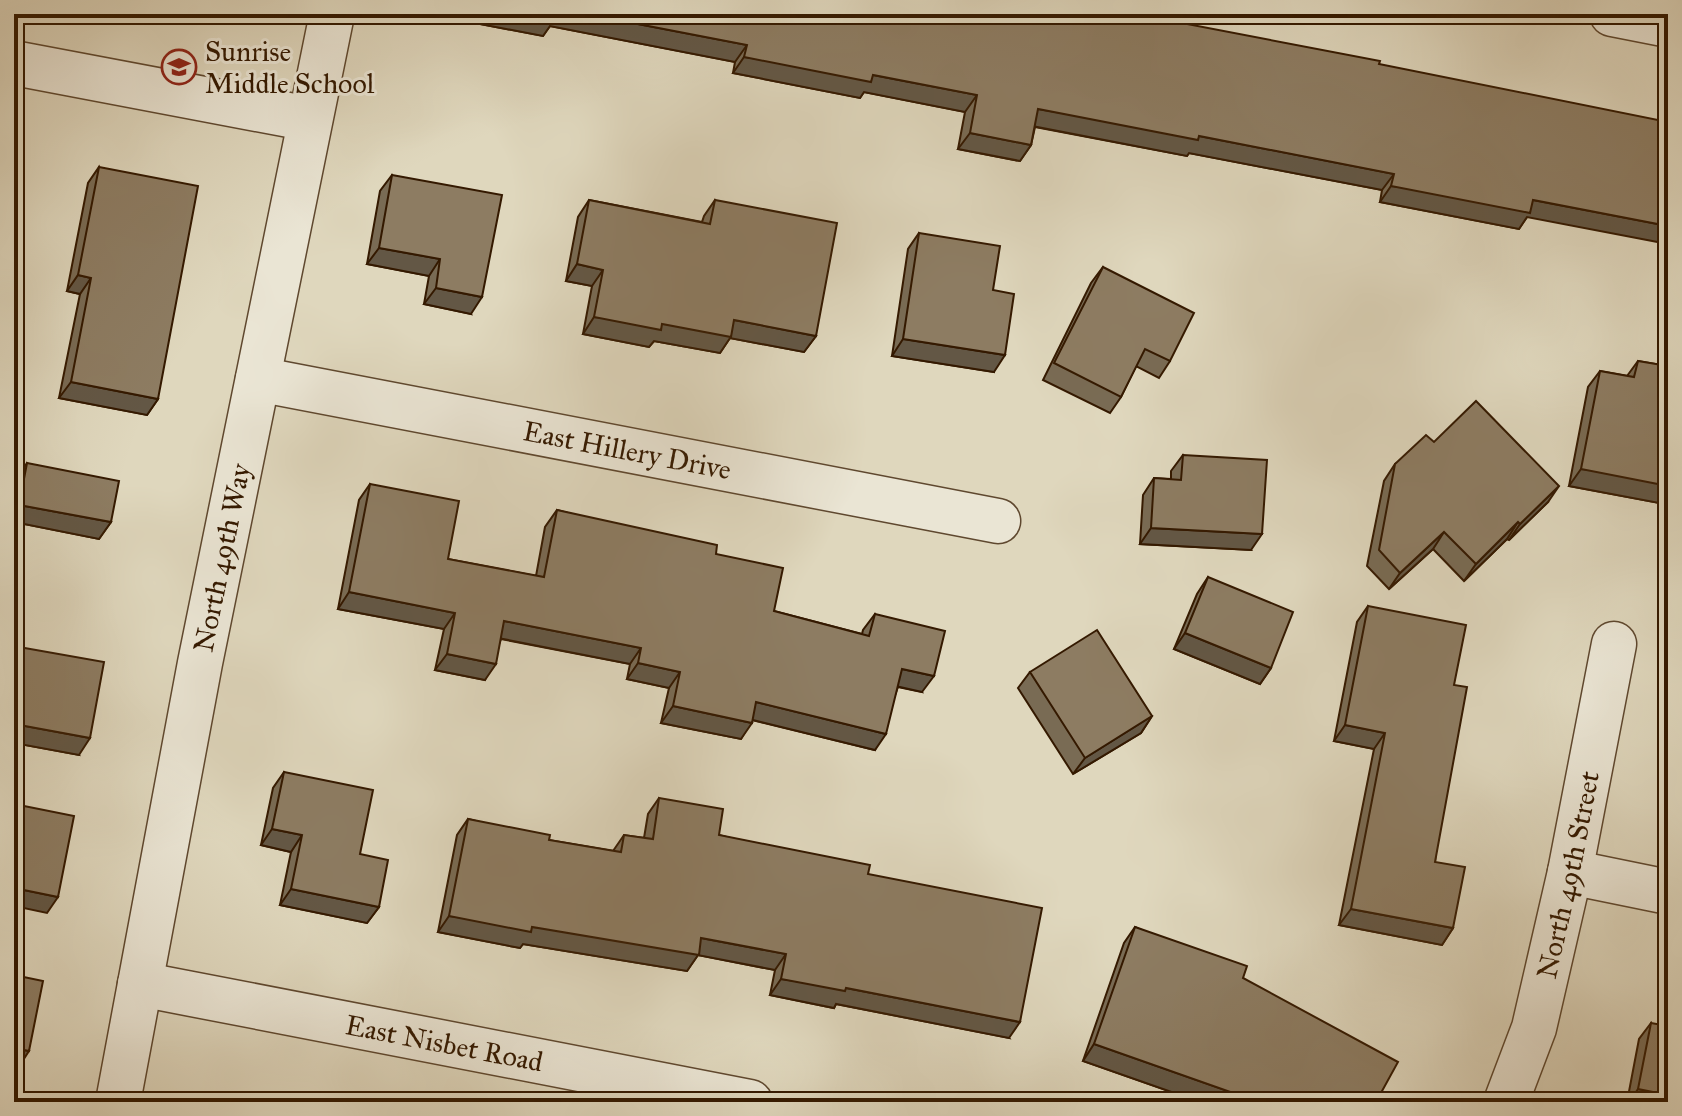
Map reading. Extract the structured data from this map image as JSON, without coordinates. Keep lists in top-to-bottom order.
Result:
{
  "streets": {
    "street": [
      "East Hillery Drive",
      "North 49th Way",
      "North 49th Street",
      "East Nisbet Road"
    ]
  },
  "crossings": [
    ["East Hillery Drive", "North 49th Way"],
    ["North 49th Way", "East Nisbet Road"]
  ],
  "places": {
    "school or university": ["Sunrise Middle School"]
  }
}
